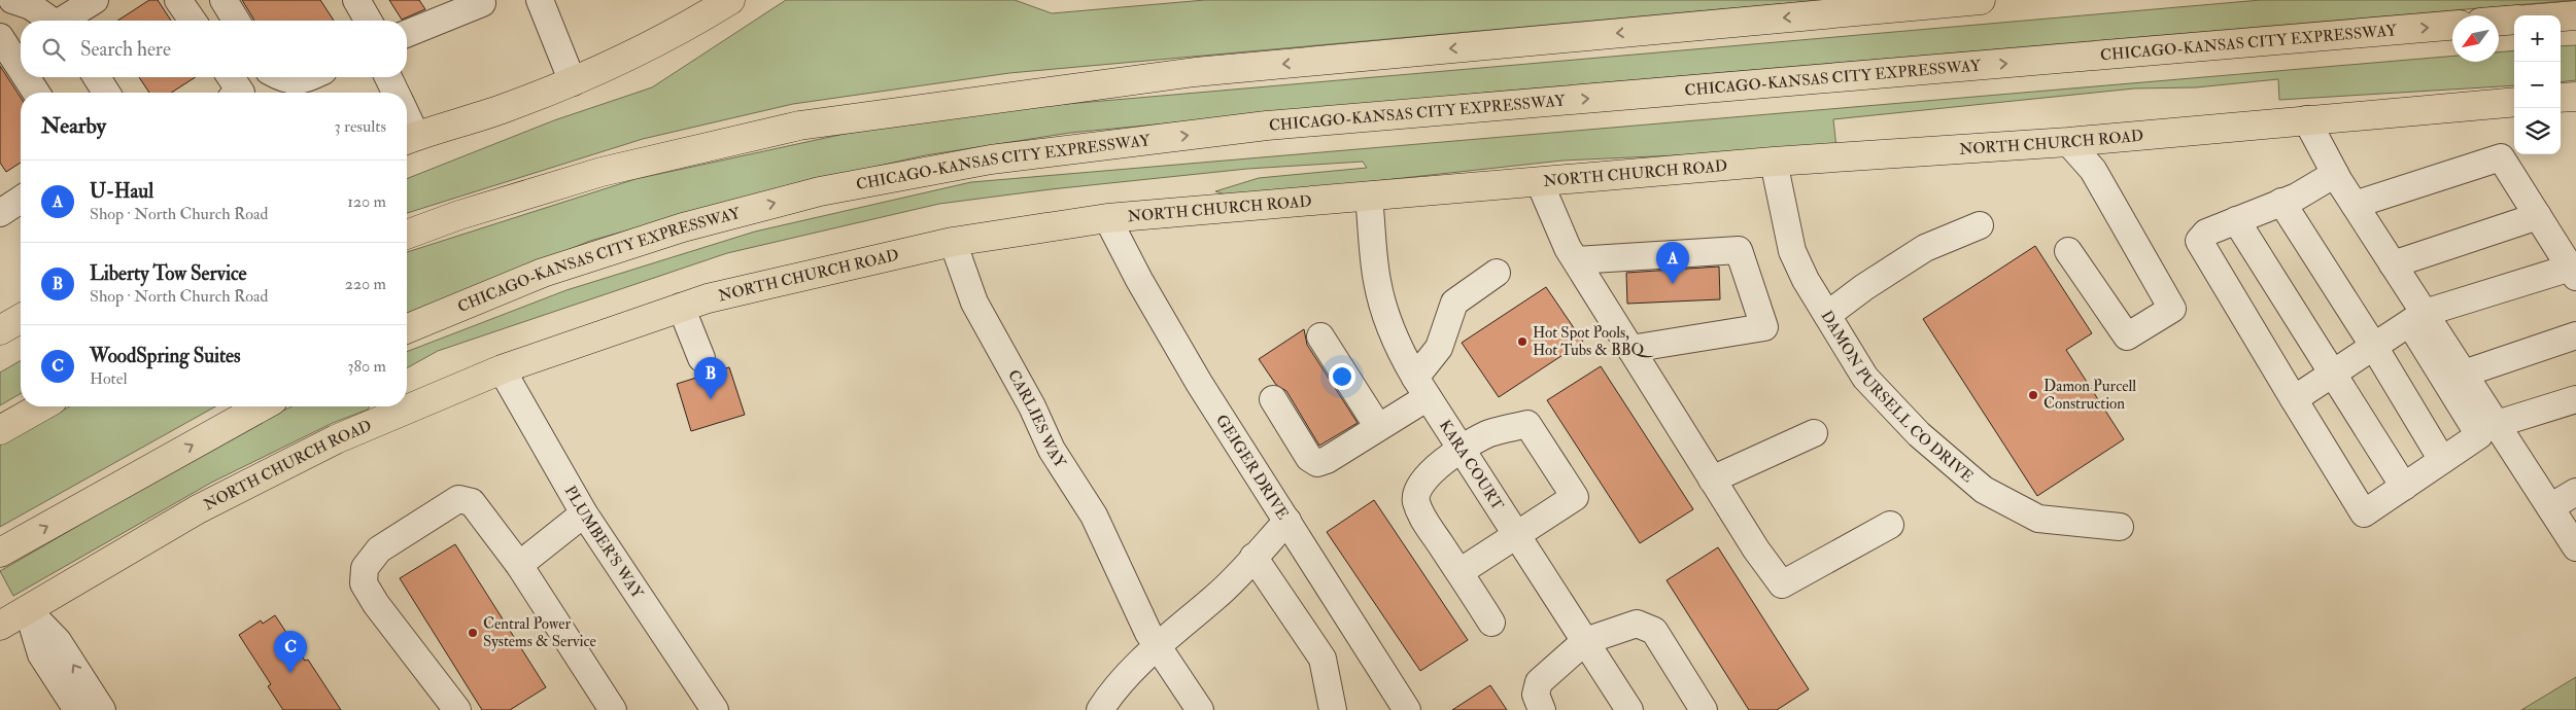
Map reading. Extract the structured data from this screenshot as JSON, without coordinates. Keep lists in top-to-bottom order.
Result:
{
  "streets": {
    "main road": ["CHICAGO-KANSAS CITY EXPRESSWAY", "NORTH CHURCH ROAD"],
    "street": [
      "DAMON PURSELL CO DRIVE",
      "CARLIES WAY",
      "KARA COURT",
      "GEIGER DRIVE",
      "PLUMBER'S WAY"
    ]
  },
  "crossings": [
    ["NORTH CHURCH ROAD", "DAMON PURSELL CO DRIVE"],
    ["NORTH CHURCH ROAD", "CARLIES WAY"],
    ["NORTH CHURCH ROAD", "KARA COURT"],
    ["NORTH CHURCH ROAD", "GEIGER DRIVE"],
    ["NORTH CHURCH ROAD", "PLUMBER'S WAY"]
  ],
  "places": ["Hot Spot Pools, Hot Tubs & BBQ", "Damon Purcell Construction", "Central Power Systems & Service"],
  "north": "bottom left",
  "page": {
    "map_buttons": ["+", "−"],
    "search": "Search here",
    "heading": ["Nearby", "3 results"],
    "list": [
      {
        "mark": "A",
        "name": "U-Haul",
        "note": "Shop · North Church Road",
        "value": "120 m"
      },
      {
        "mark": "B",
        "name": "Liberty Tow Service",
        "note": "Shop · North Church Road",
        "value": "220 m"
      },
      {
        "mark": "C",
        "name": "WoodSpring Suites",
        "note": "Hotel",
        "value": "380 m"
      }
    ],
    "pins": ["A", "B", "C"]
  }
}
